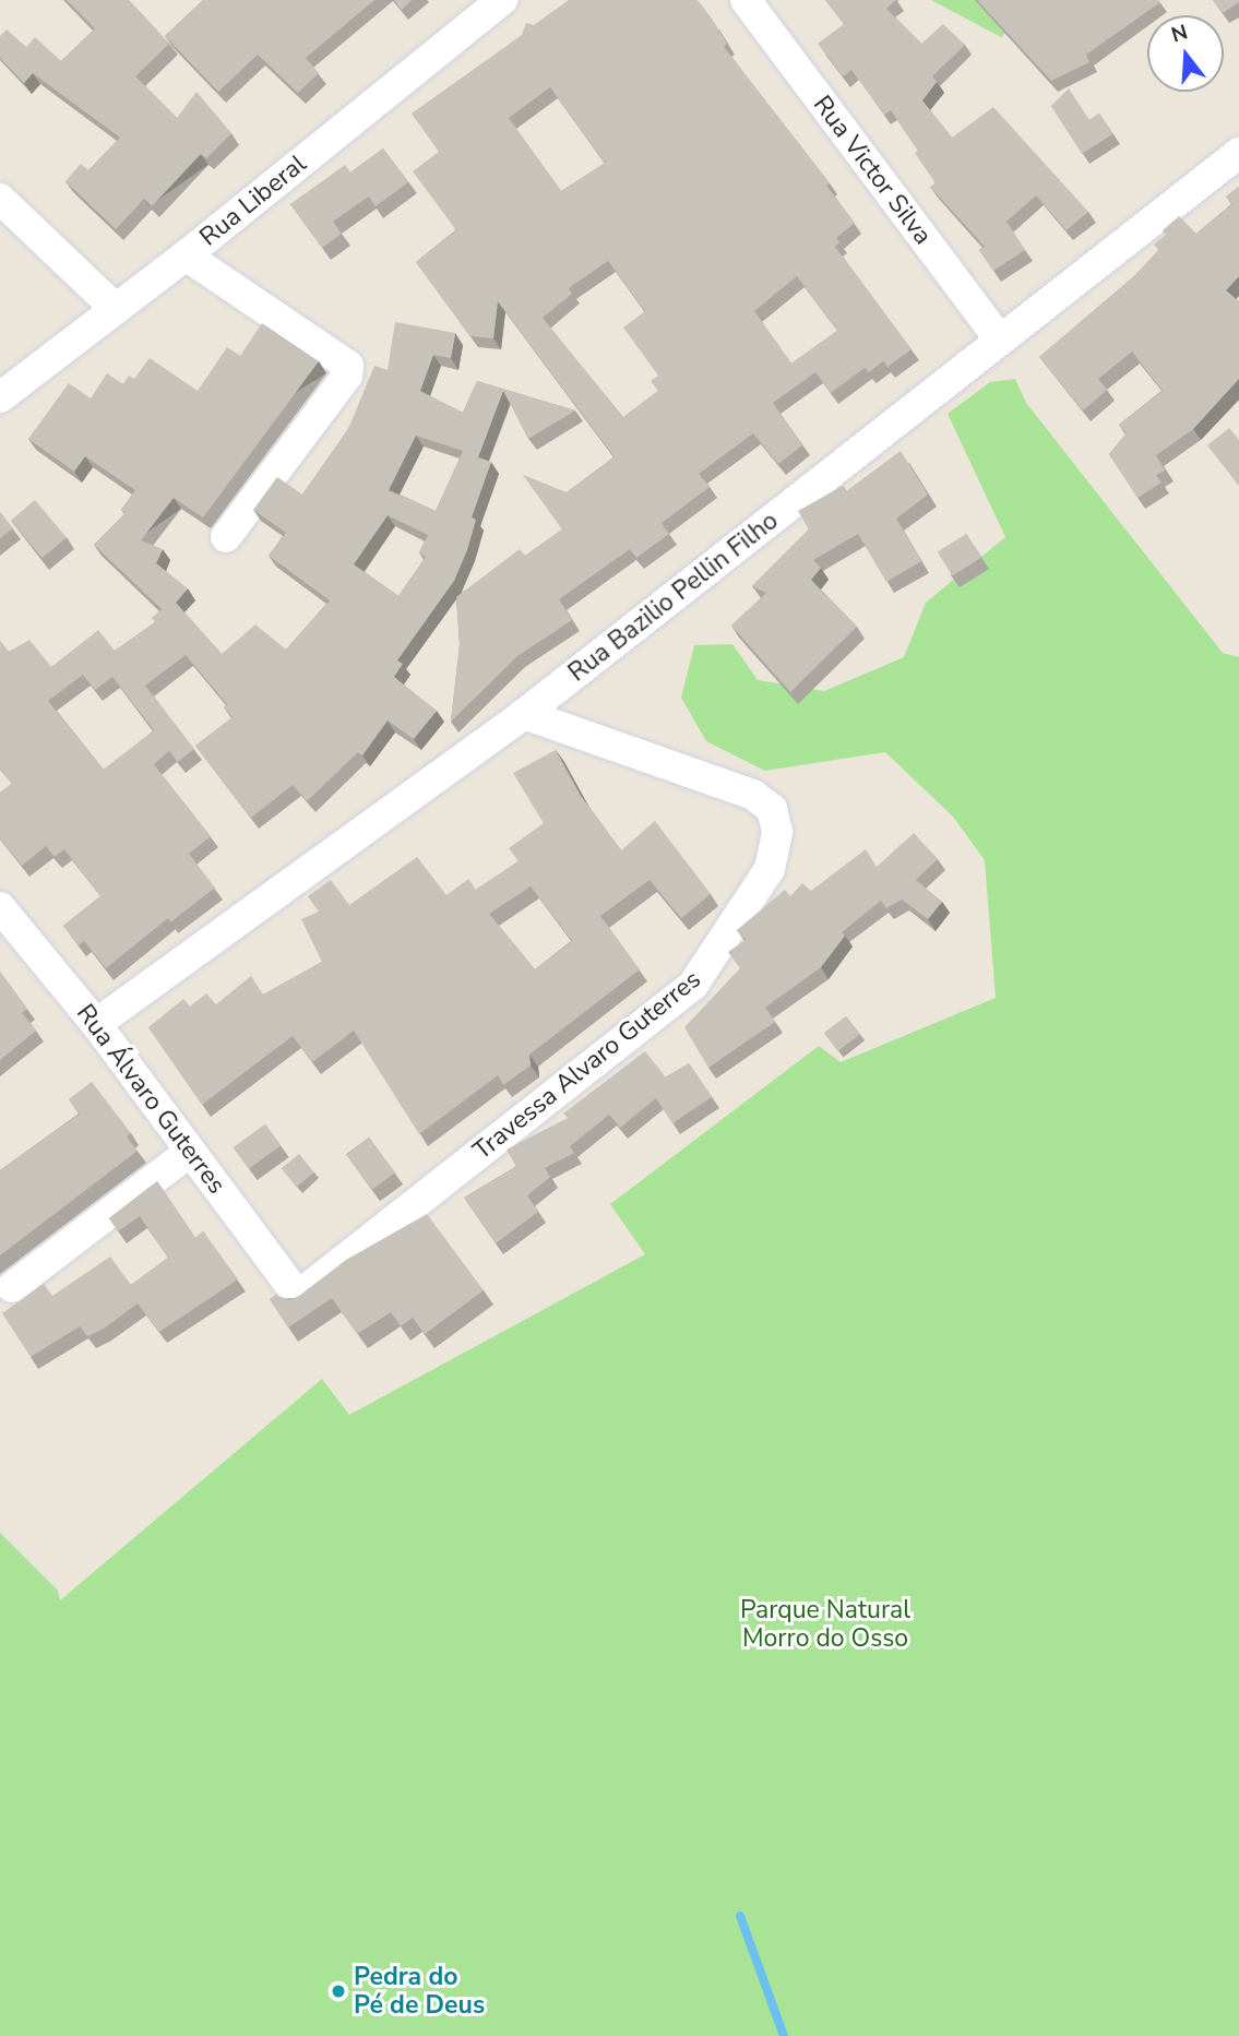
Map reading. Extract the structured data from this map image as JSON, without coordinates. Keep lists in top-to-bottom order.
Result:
{
  "streets": {
    "street": [
      "Rua Victor Silva",
      "Rua Liberal",
      "Rua Bazilio Pellin Filho",
      "Travessa Alvaro Guterres",
      "Rua Álvaro Guterres"
    ]
  },
  "crossings": [
    ["Rua Victor Silva", "Rua Bazilio Pellin Filho"],
    ["Rua Bazilio Pellin Filho", "Travessa Alvaro Guterres"],
    ["Rua Bazilio Pellin Filho", "Rua Álvaro Guterres"],
    ["Travessa Alvaro Guterres", "Rua Álvaro Guterres"]
  ],
  "parks": ["Parque Natural Morro do Osso"],
  "places": ["Pedra do Pé de Deus"],
  "north": "top"
}
